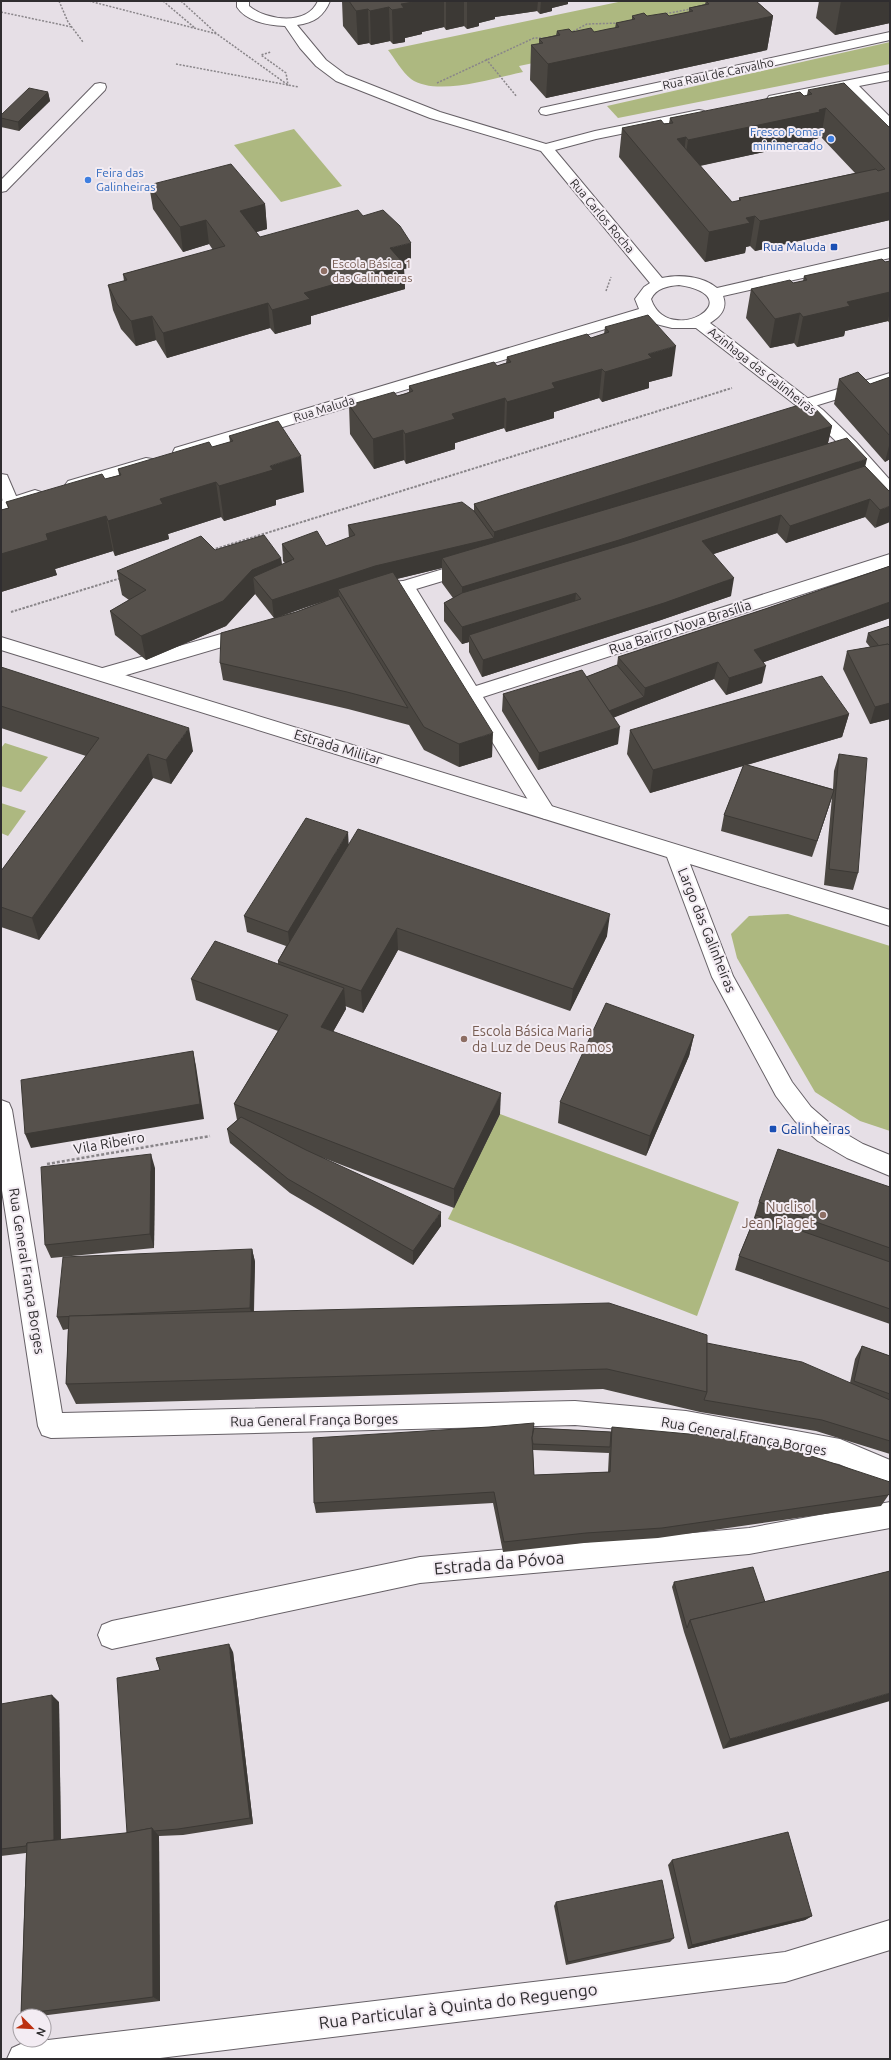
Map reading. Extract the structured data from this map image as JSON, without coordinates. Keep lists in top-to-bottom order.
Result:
{
  "streets": {
    "street": [
      "Rua Raul de Carvalho",
      "Rua Carlos Rocha",
      "Azinhaga das Galinheiras",
      "Rua Maluda",
      "Rua Bairro Nova Brasília",
      "Estrada Militar",
      "Largo das Galinheiras",
      "Rua General França Borges",
      "Estrada da Póvoa",
      "Rua Particular à Quinta do Reguengo"
    ],
    "path": ["Vila Ribeiro"]
  },
  "crossings": [
    ["Rua Carlos Rocha", "Azinhaga das Galinheiras"],
    ["Rua Carlos Rocha", "Rua Maluda"],
    ["Azinhaga das Galinheiras", "Rua Maluda"],
    ["Estrada Militar", "Largo das Galinheiras"],
    ["Vila Ribeiro", "Rua General França Borges"]
  ],
  "places": {
    "other": [
      "Fresco Pomar minimercado",
      "Feira das Galinheiras",
      "Escola Básica 1 das Galinheiras",
      "Escola Básica Maria da Luz de Deus Ramos",
      "Nuclisol Jean Piaget"
    ],
    "transit": ["Rua Maluda", "Galinheiras"]
  },
  "north": "bottom right"
}
